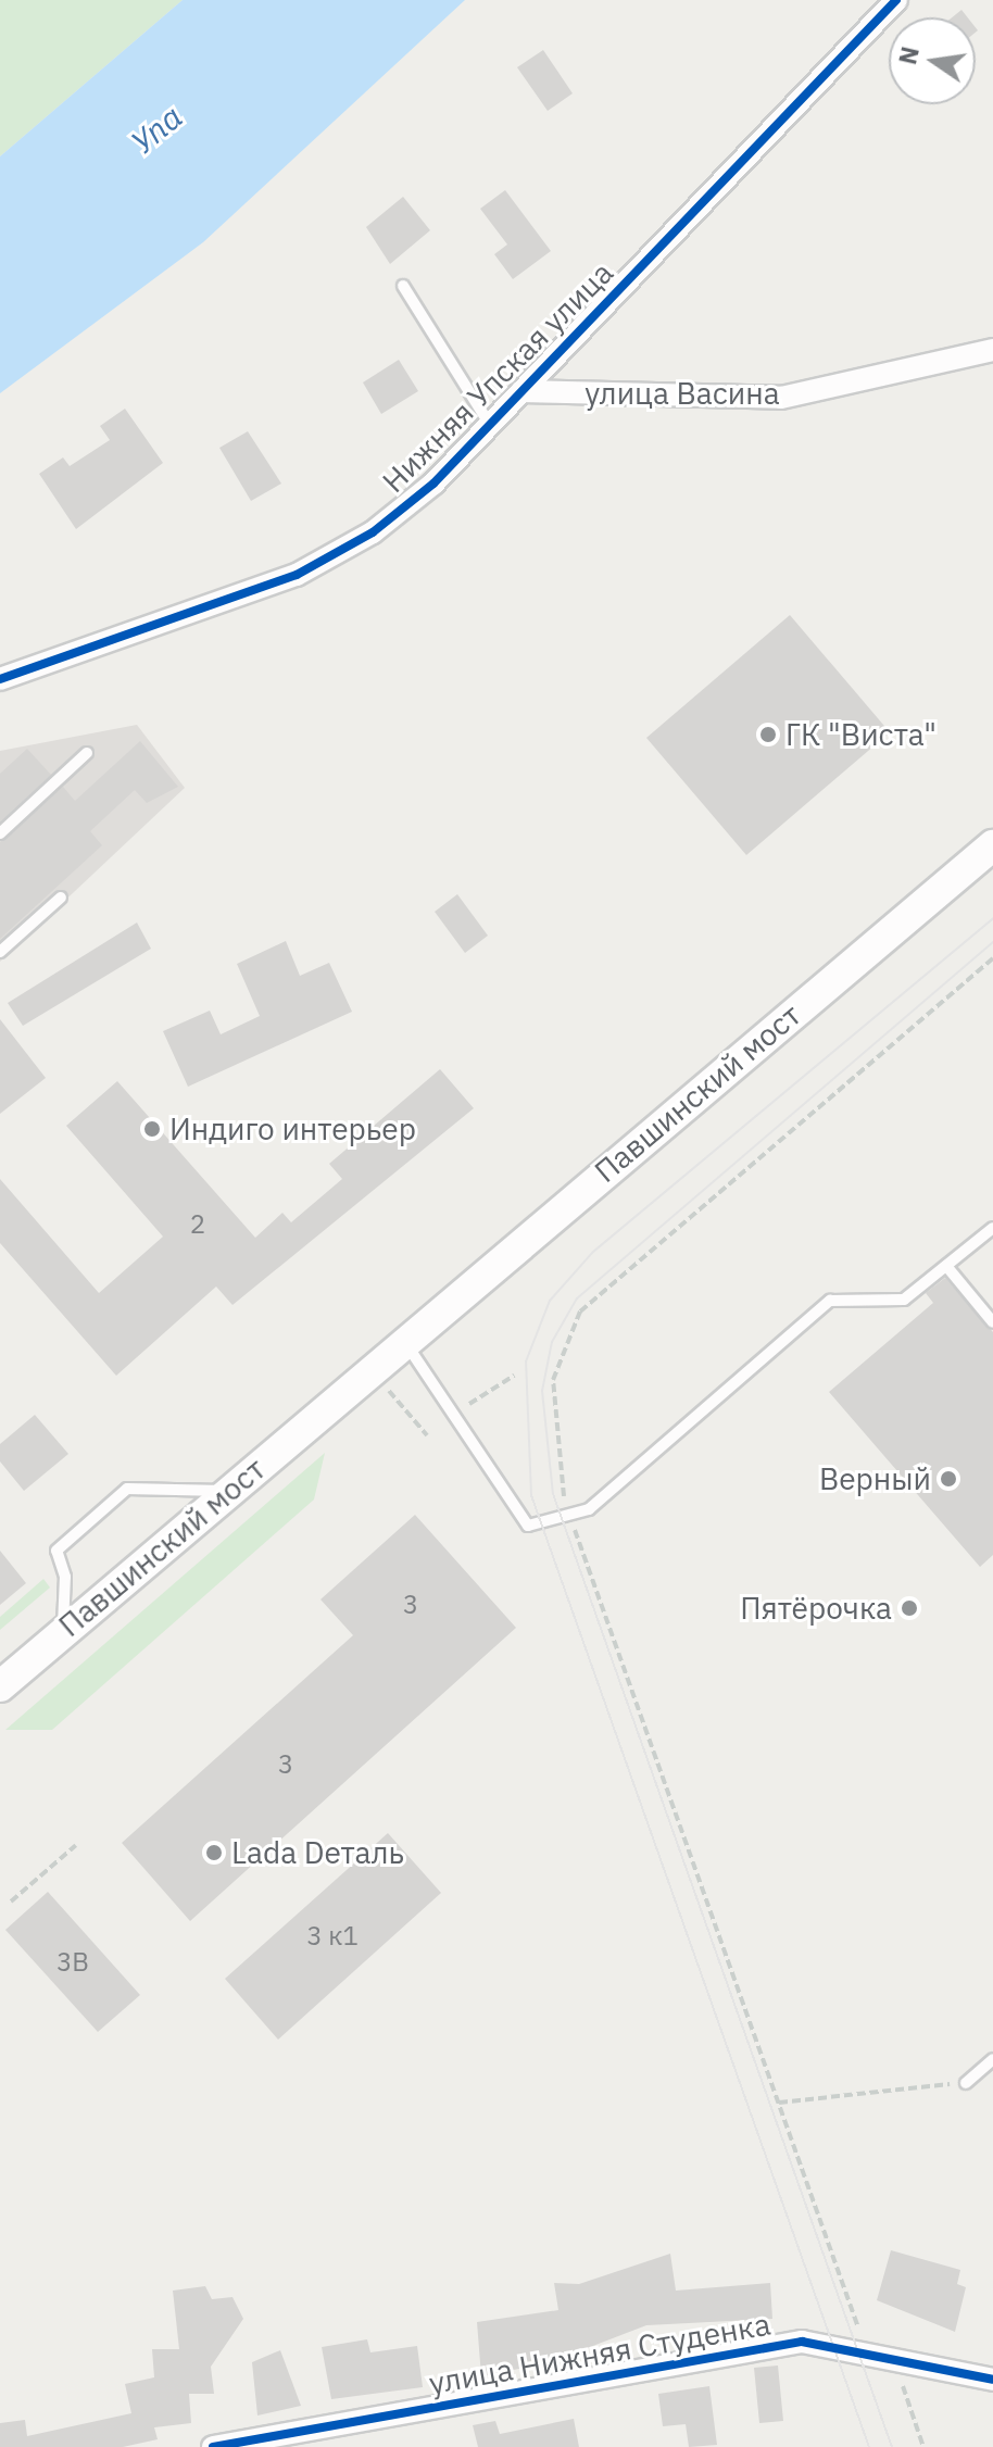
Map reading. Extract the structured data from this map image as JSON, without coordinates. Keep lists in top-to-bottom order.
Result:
{
  "streets": {
    "main road": ["Павшинский мост"],
    "street": ["Нижняя Упская улица", "улица Васина", "улица Нижняя Cтуденкa"]
  },
  "crossings": [
    ["Нижняя Упская улица", "улица Васина"]
  ],
  "water": ["Упа"],
  "places": [
    "ГК \"Виста\"",
    "Индиго интерьер",
    "Верный",
    "Пятёрочка",
    "Lada Dеталь"
  ],
  "house_numbers": [
    "2",
    "3",
    "3",
    "3 к1",
    "3В"
  ],
  "north": "left"
}
